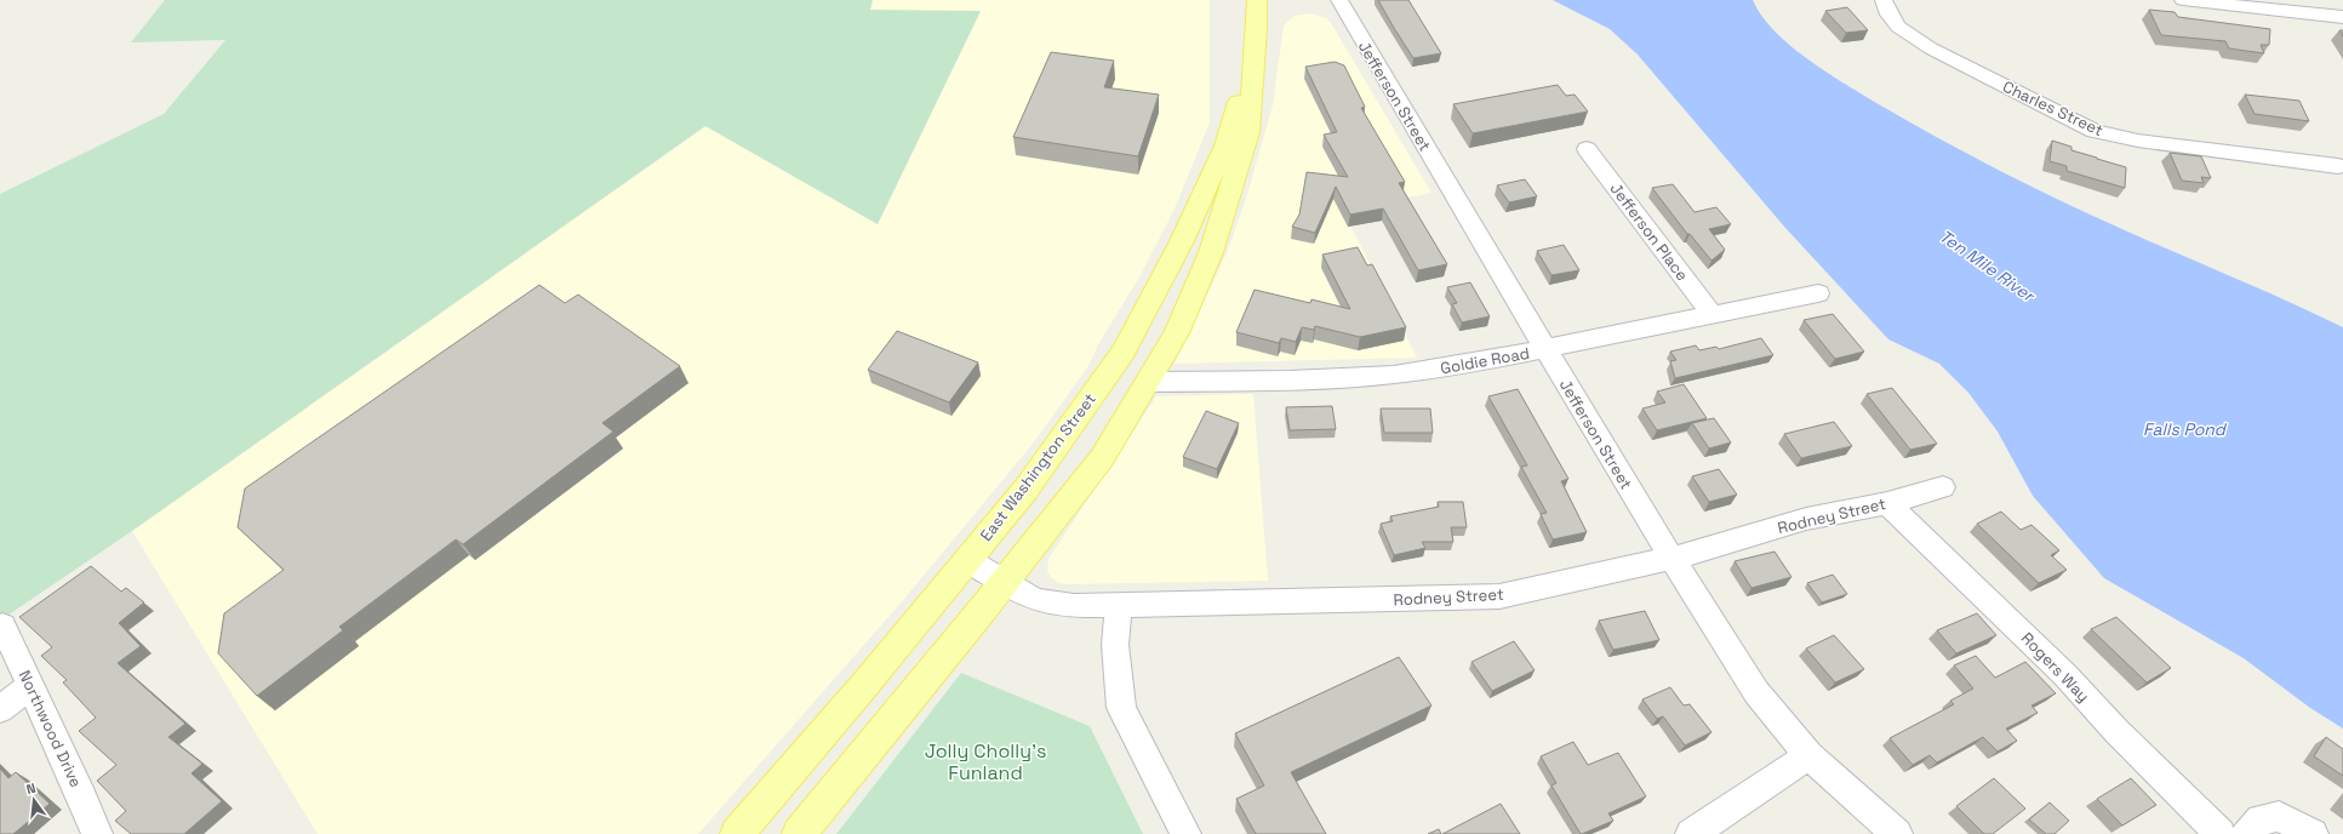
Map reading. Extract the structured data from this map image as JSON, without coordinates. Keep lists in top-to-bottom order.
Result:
{
  "streets": {
    "main road": ["East Washington Street"],
    "street": [
      "Jefferson Street",
      "Charles Street",
      "Jefferson Place",
      "Goldie Road",
      "Rodney Street",
      "Rogers Way",
      "Northwood Drive"
    ]
  },
  "crossings": [
    ["Jefferson Street", "Goldie Road"],
    ["Jefferson Street", "Rodney Street"],
    ["Jefferson Place", "Goldie Road"],
    ["Goldie Road", "East Washington Street"],
    ["East Washington Street", "Rodney Street"],
    ["Rodney Street", "Rogers Way"]
  ],
  "water": ["Ten Mile River", "Falls Pond"],
  "parks": ["Jolly Cholly's Funland"],
  "north": "top"
}
